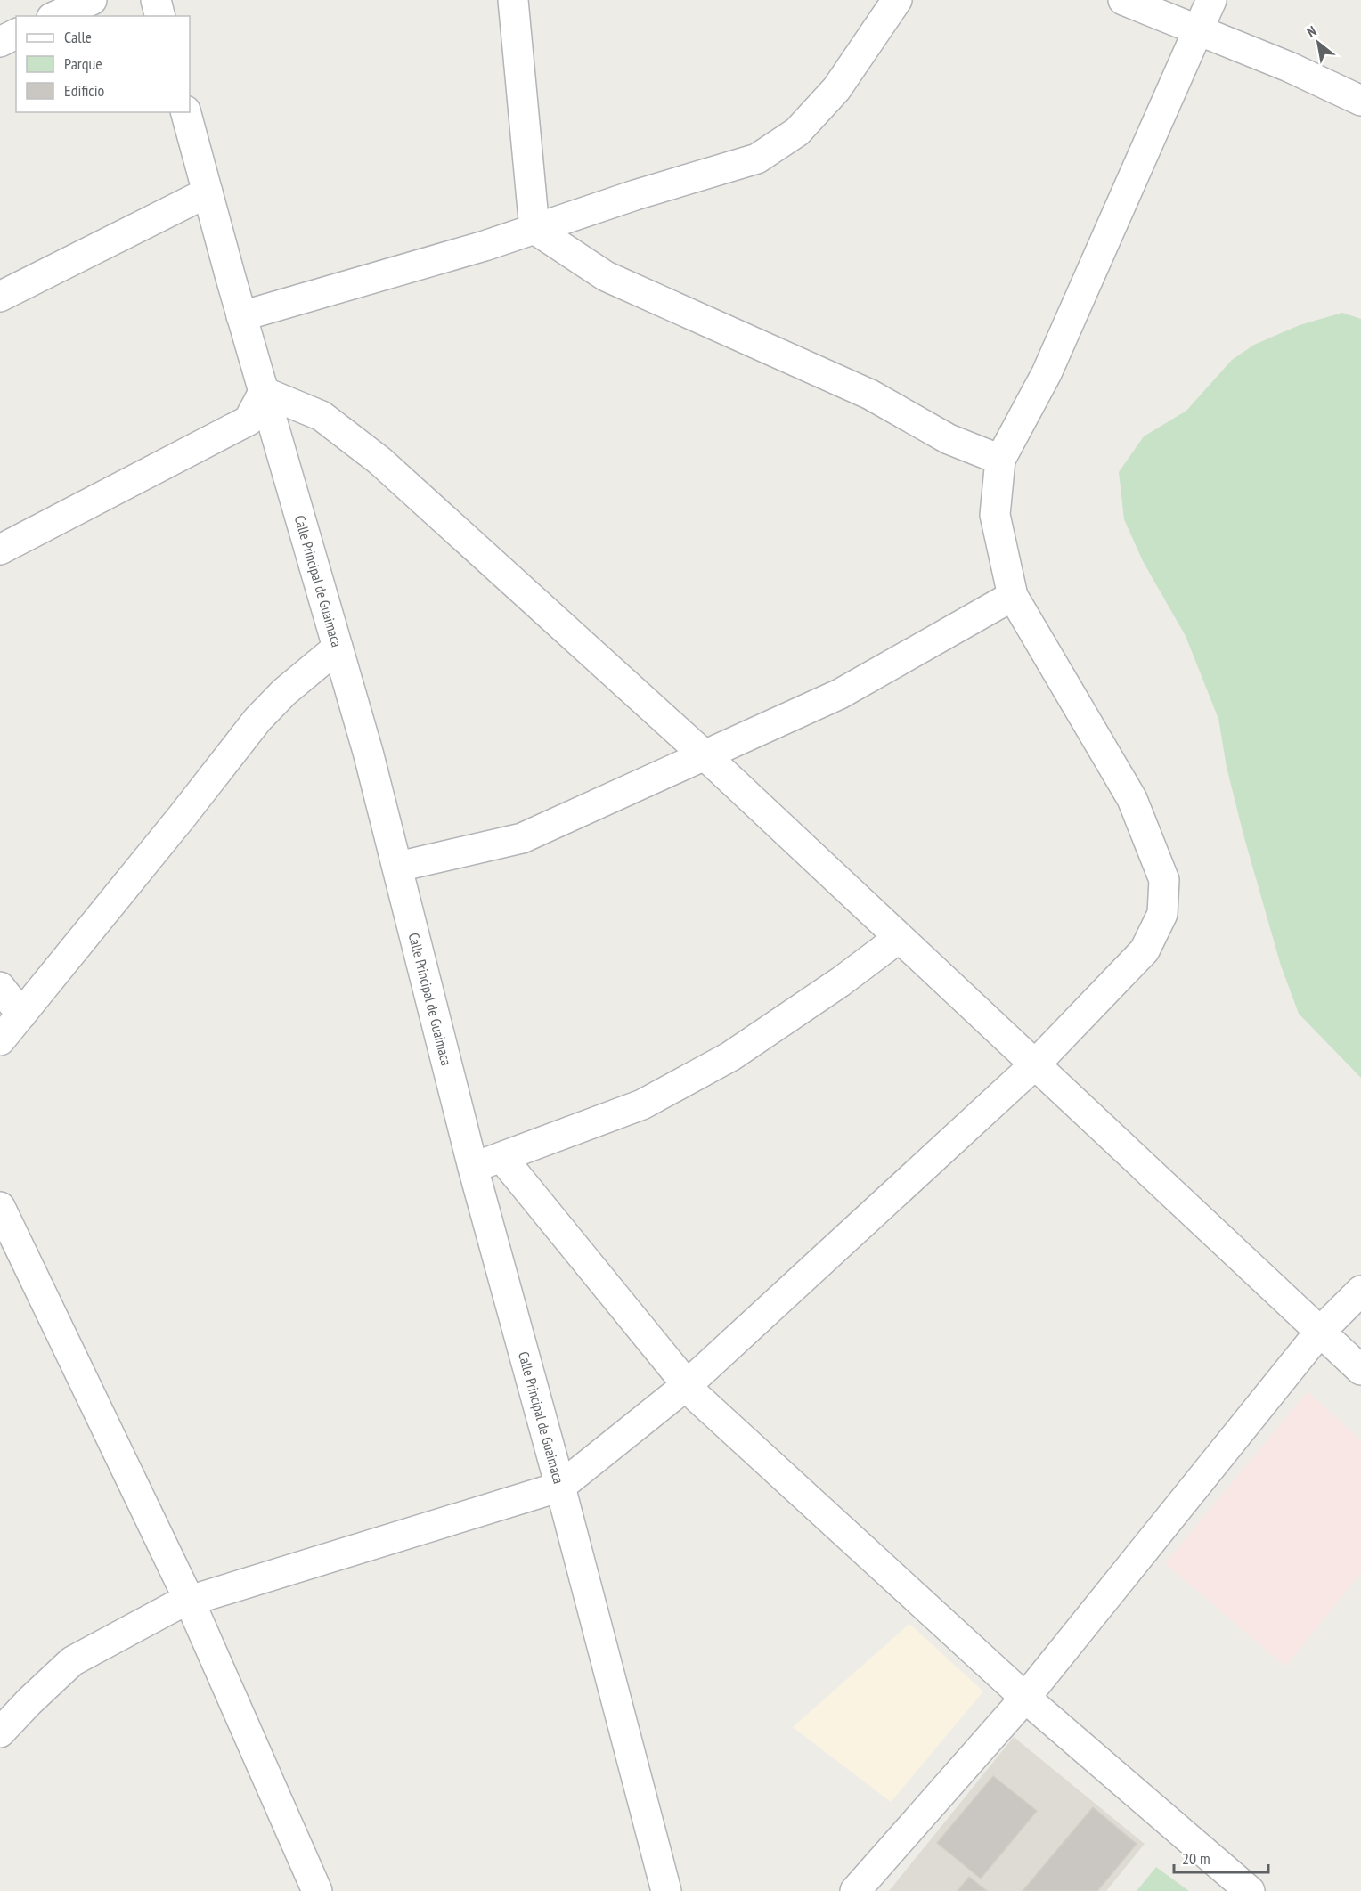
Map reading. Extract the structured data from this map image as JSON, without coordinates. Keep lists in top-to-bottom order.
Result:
{
  "streets": {
    "street": ["Calle Principal de Guaimaca"]
  },
  "legend": ["Calle", "Parque", "Edificio"],
  "scale_bar": "20 m",
  "north": "top left"
}
